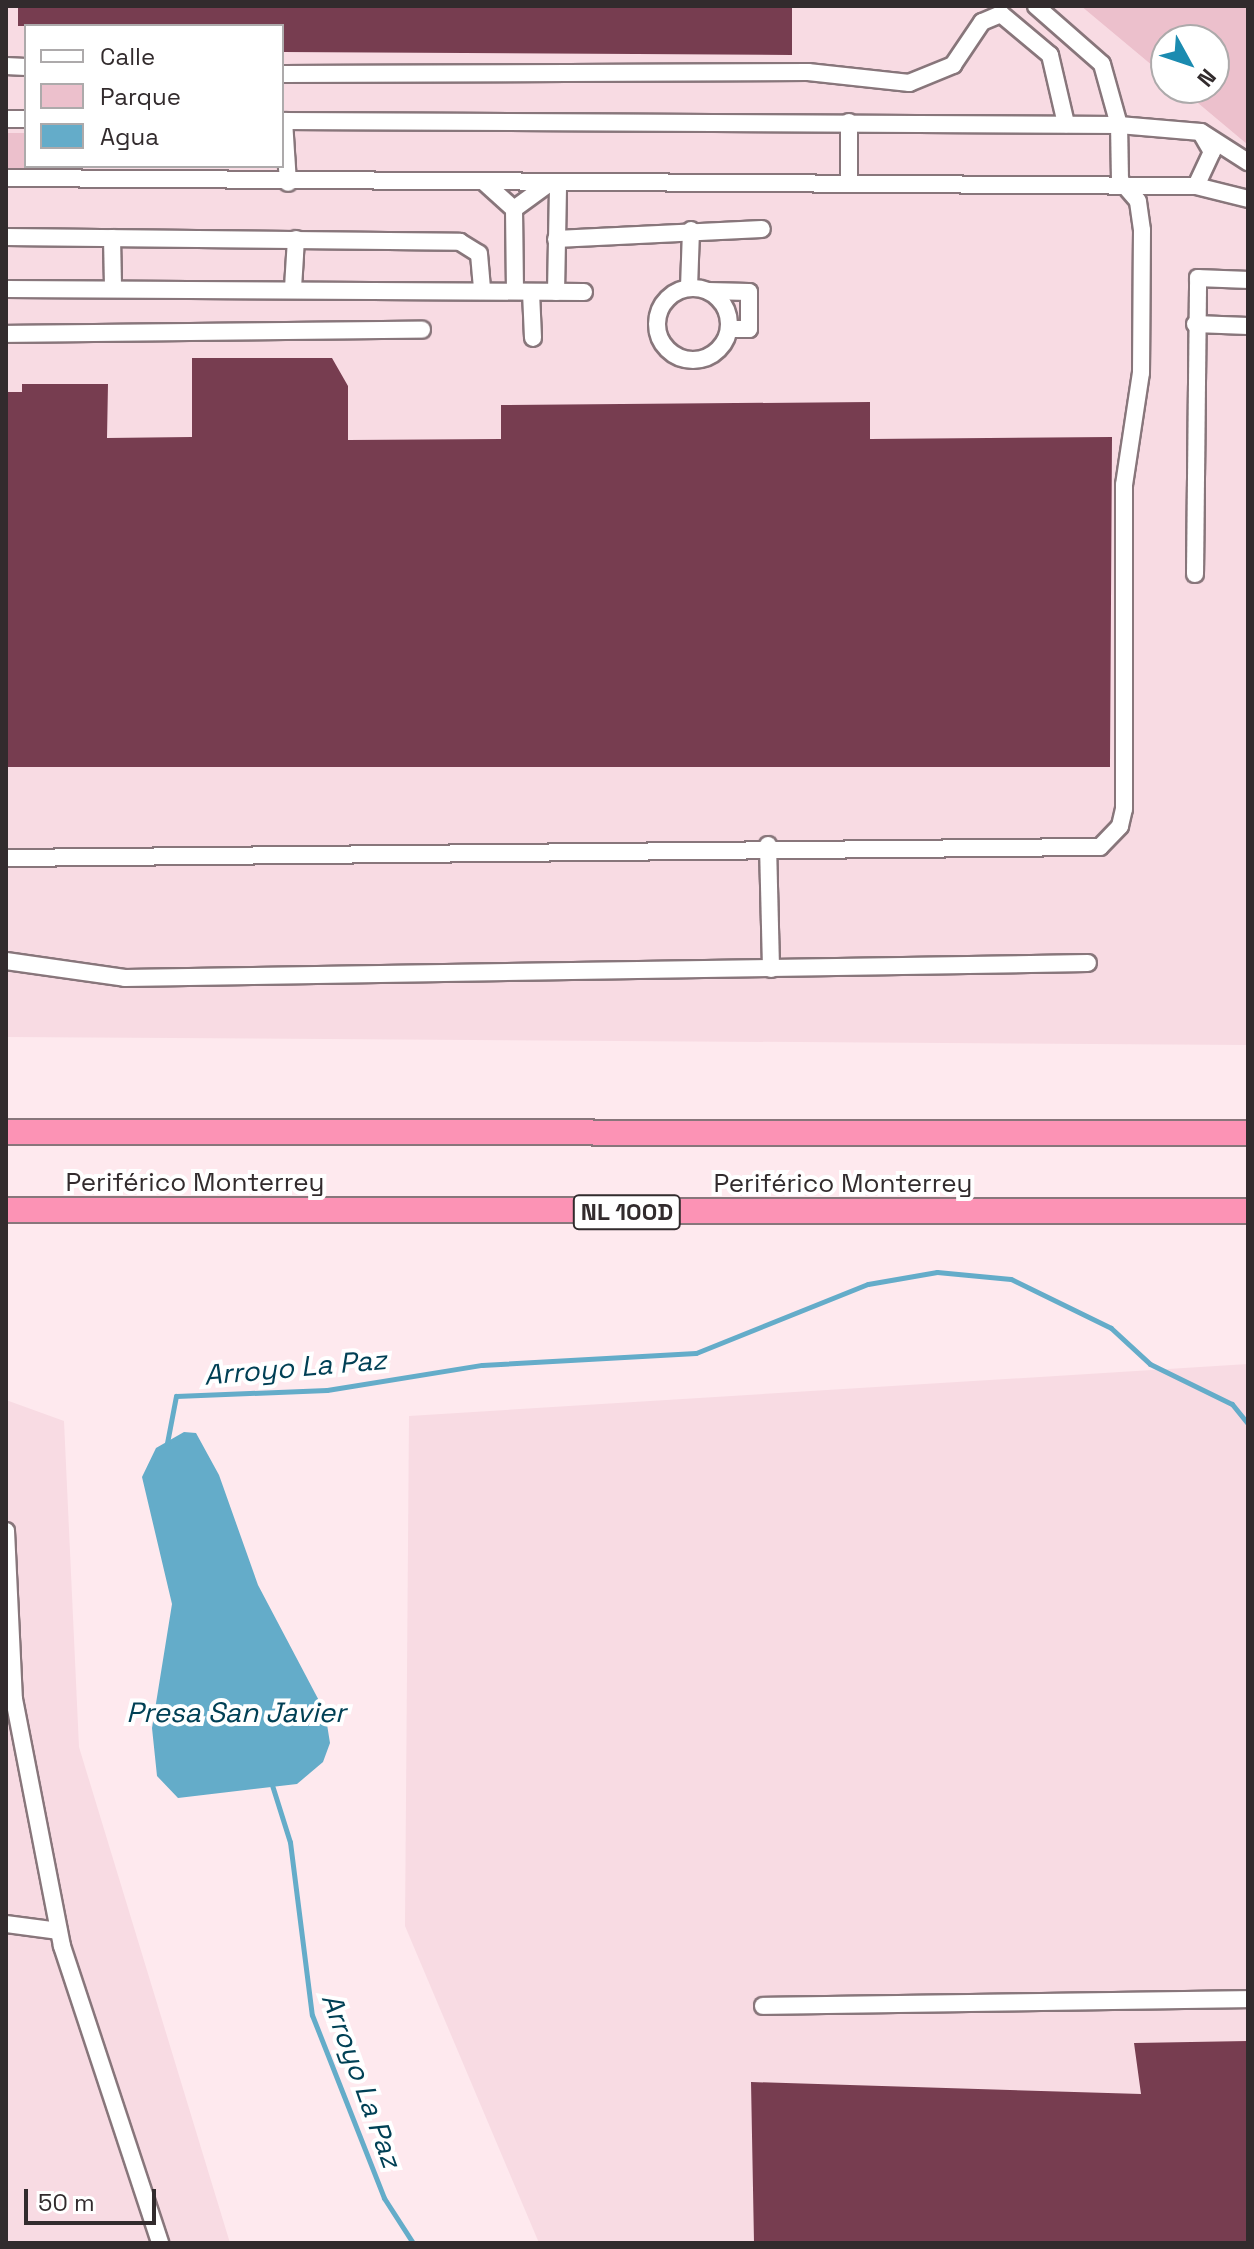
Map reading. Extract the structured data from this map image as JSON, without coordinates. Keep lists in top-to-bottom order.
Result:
{
  "streets": {
    "highway": ["Periférico Monterrey", "NL 100D"]
  },
  "water": ["Arroyo La Paz", "Presa San Javier"],
  "legend": ["Calle", "Parque", "Agua"],
  "scale_bar": "50 m",
  "north": "bottom right"
}
